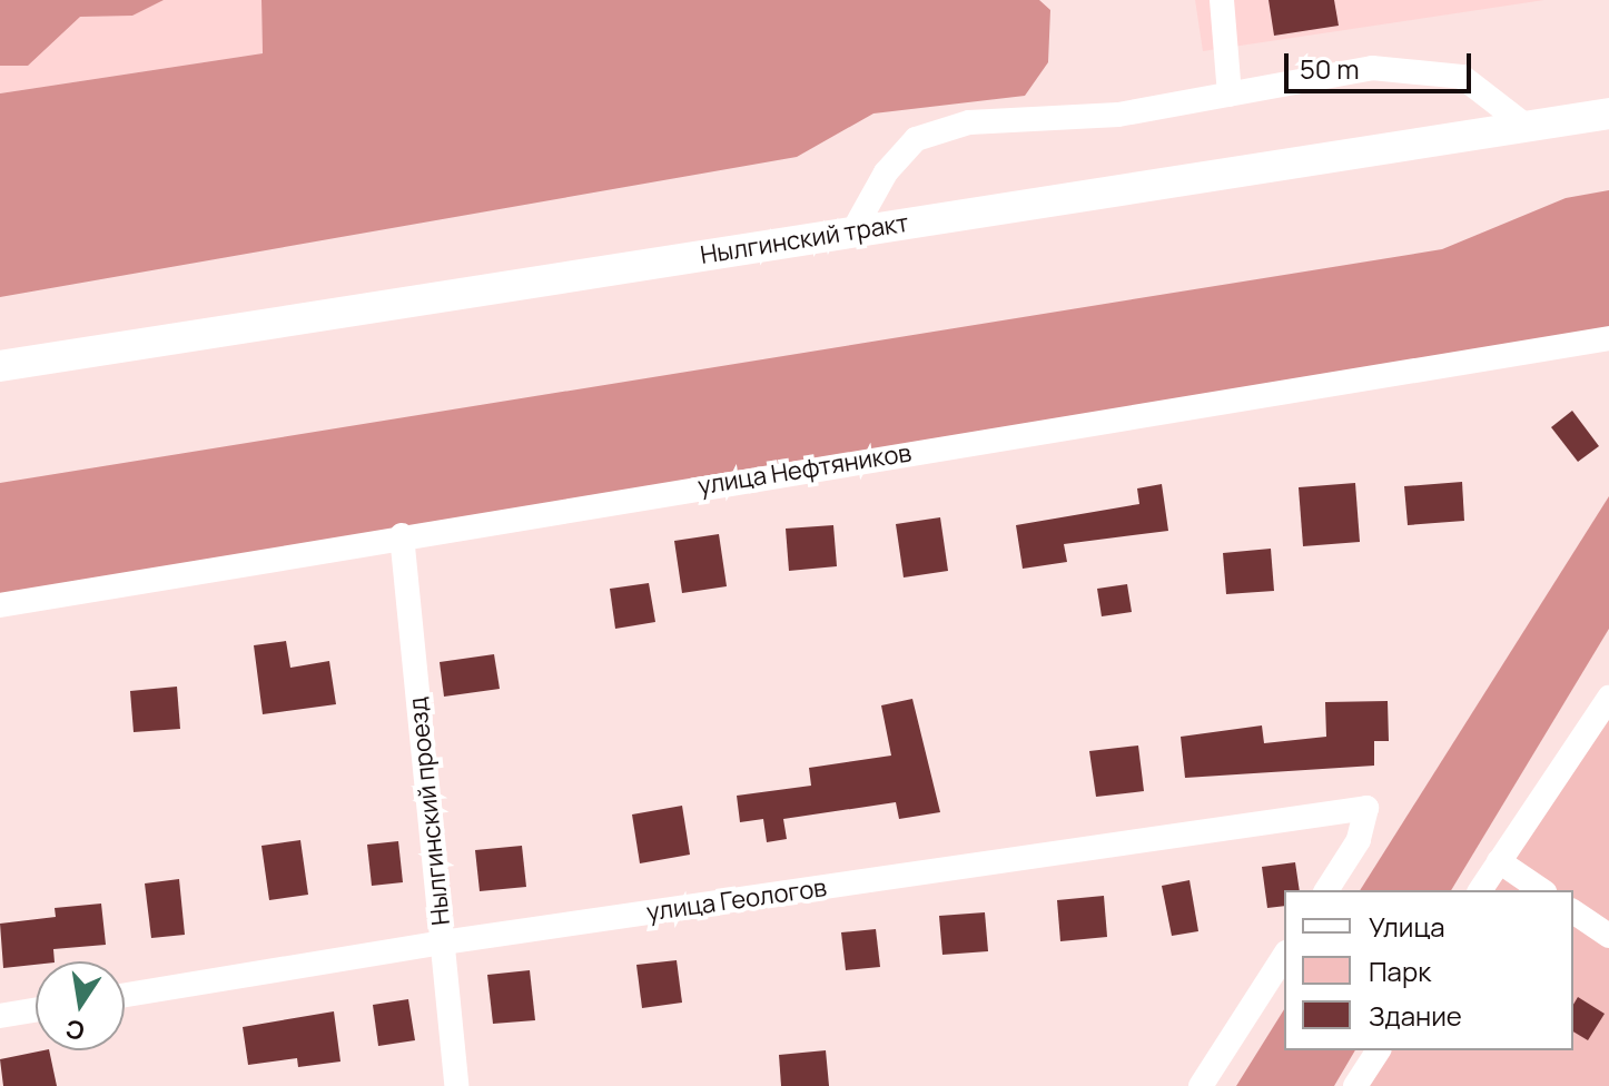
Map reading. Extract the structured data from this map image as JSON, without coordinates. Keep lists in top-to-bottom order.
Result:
{
  "streets": {
    "main road": ["Нылгинский тракт"],
    "street": ["улица Нефтяников", "Нылгинский проезд", "улица Геологов"]
  },
  "crossings": [
    ["улица Нефтяников", "Нылгинский проезд"],
    ["Нылгинский проезд", "улица Геологов"]
  ],
  "legend": ["Улица", "Парк", "Здание"],
  "scale_bar": "50 m",
  "north": "bottom"
}
